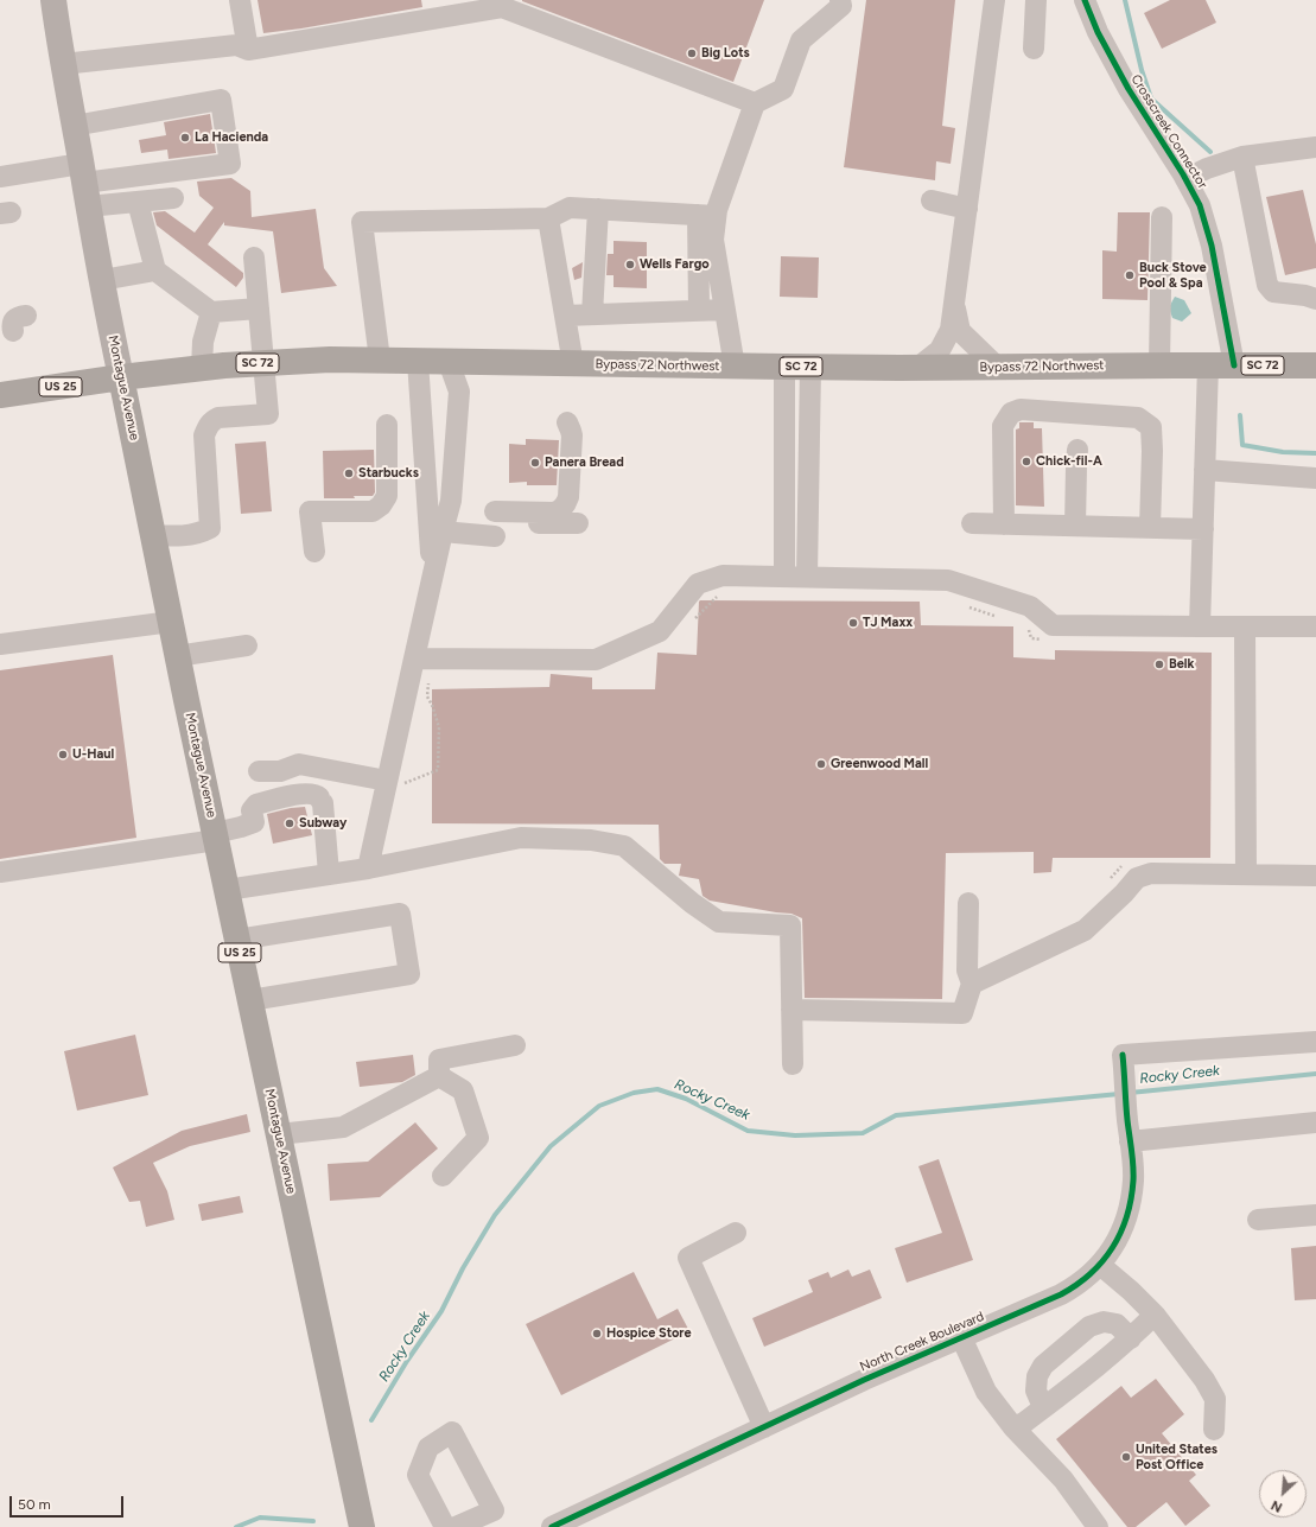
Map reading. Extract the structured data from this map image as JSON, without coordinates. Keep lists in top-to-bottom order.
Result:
{
  "streets": {
    "highway": [
      "SC 72",
      "Bypass 72 Northwest",
      "US 25",
      "Montague Avenue"
    ],
    "street": ["Crosscreek Connector", "North Creek Boulevard"]
  },
  "crossings": [
    ["Crosscreek Connector", "Bypass 72 Northwest"],
    ["Bypass 72 Northwest", "Montague Avenue"]
  ],
  "water": ["Rocky Creek"],
  "places": [
    "Big Lots",
    "La Hacienda",
    "Wells Fargo",
    "Buck Stove Pool & Spa",
    "Chick-fil-A",
    "Panera Bread",
    "Starbucks",
    "TJ Maxx",
    "Belk",
    "U-Haul",
    "Greenwood Mall",
    "Subway",
    "Hospice Store",
    "United States Post Office"
  ],
  "scale_bar": "50 m",
  "north": "bottom left"
}
